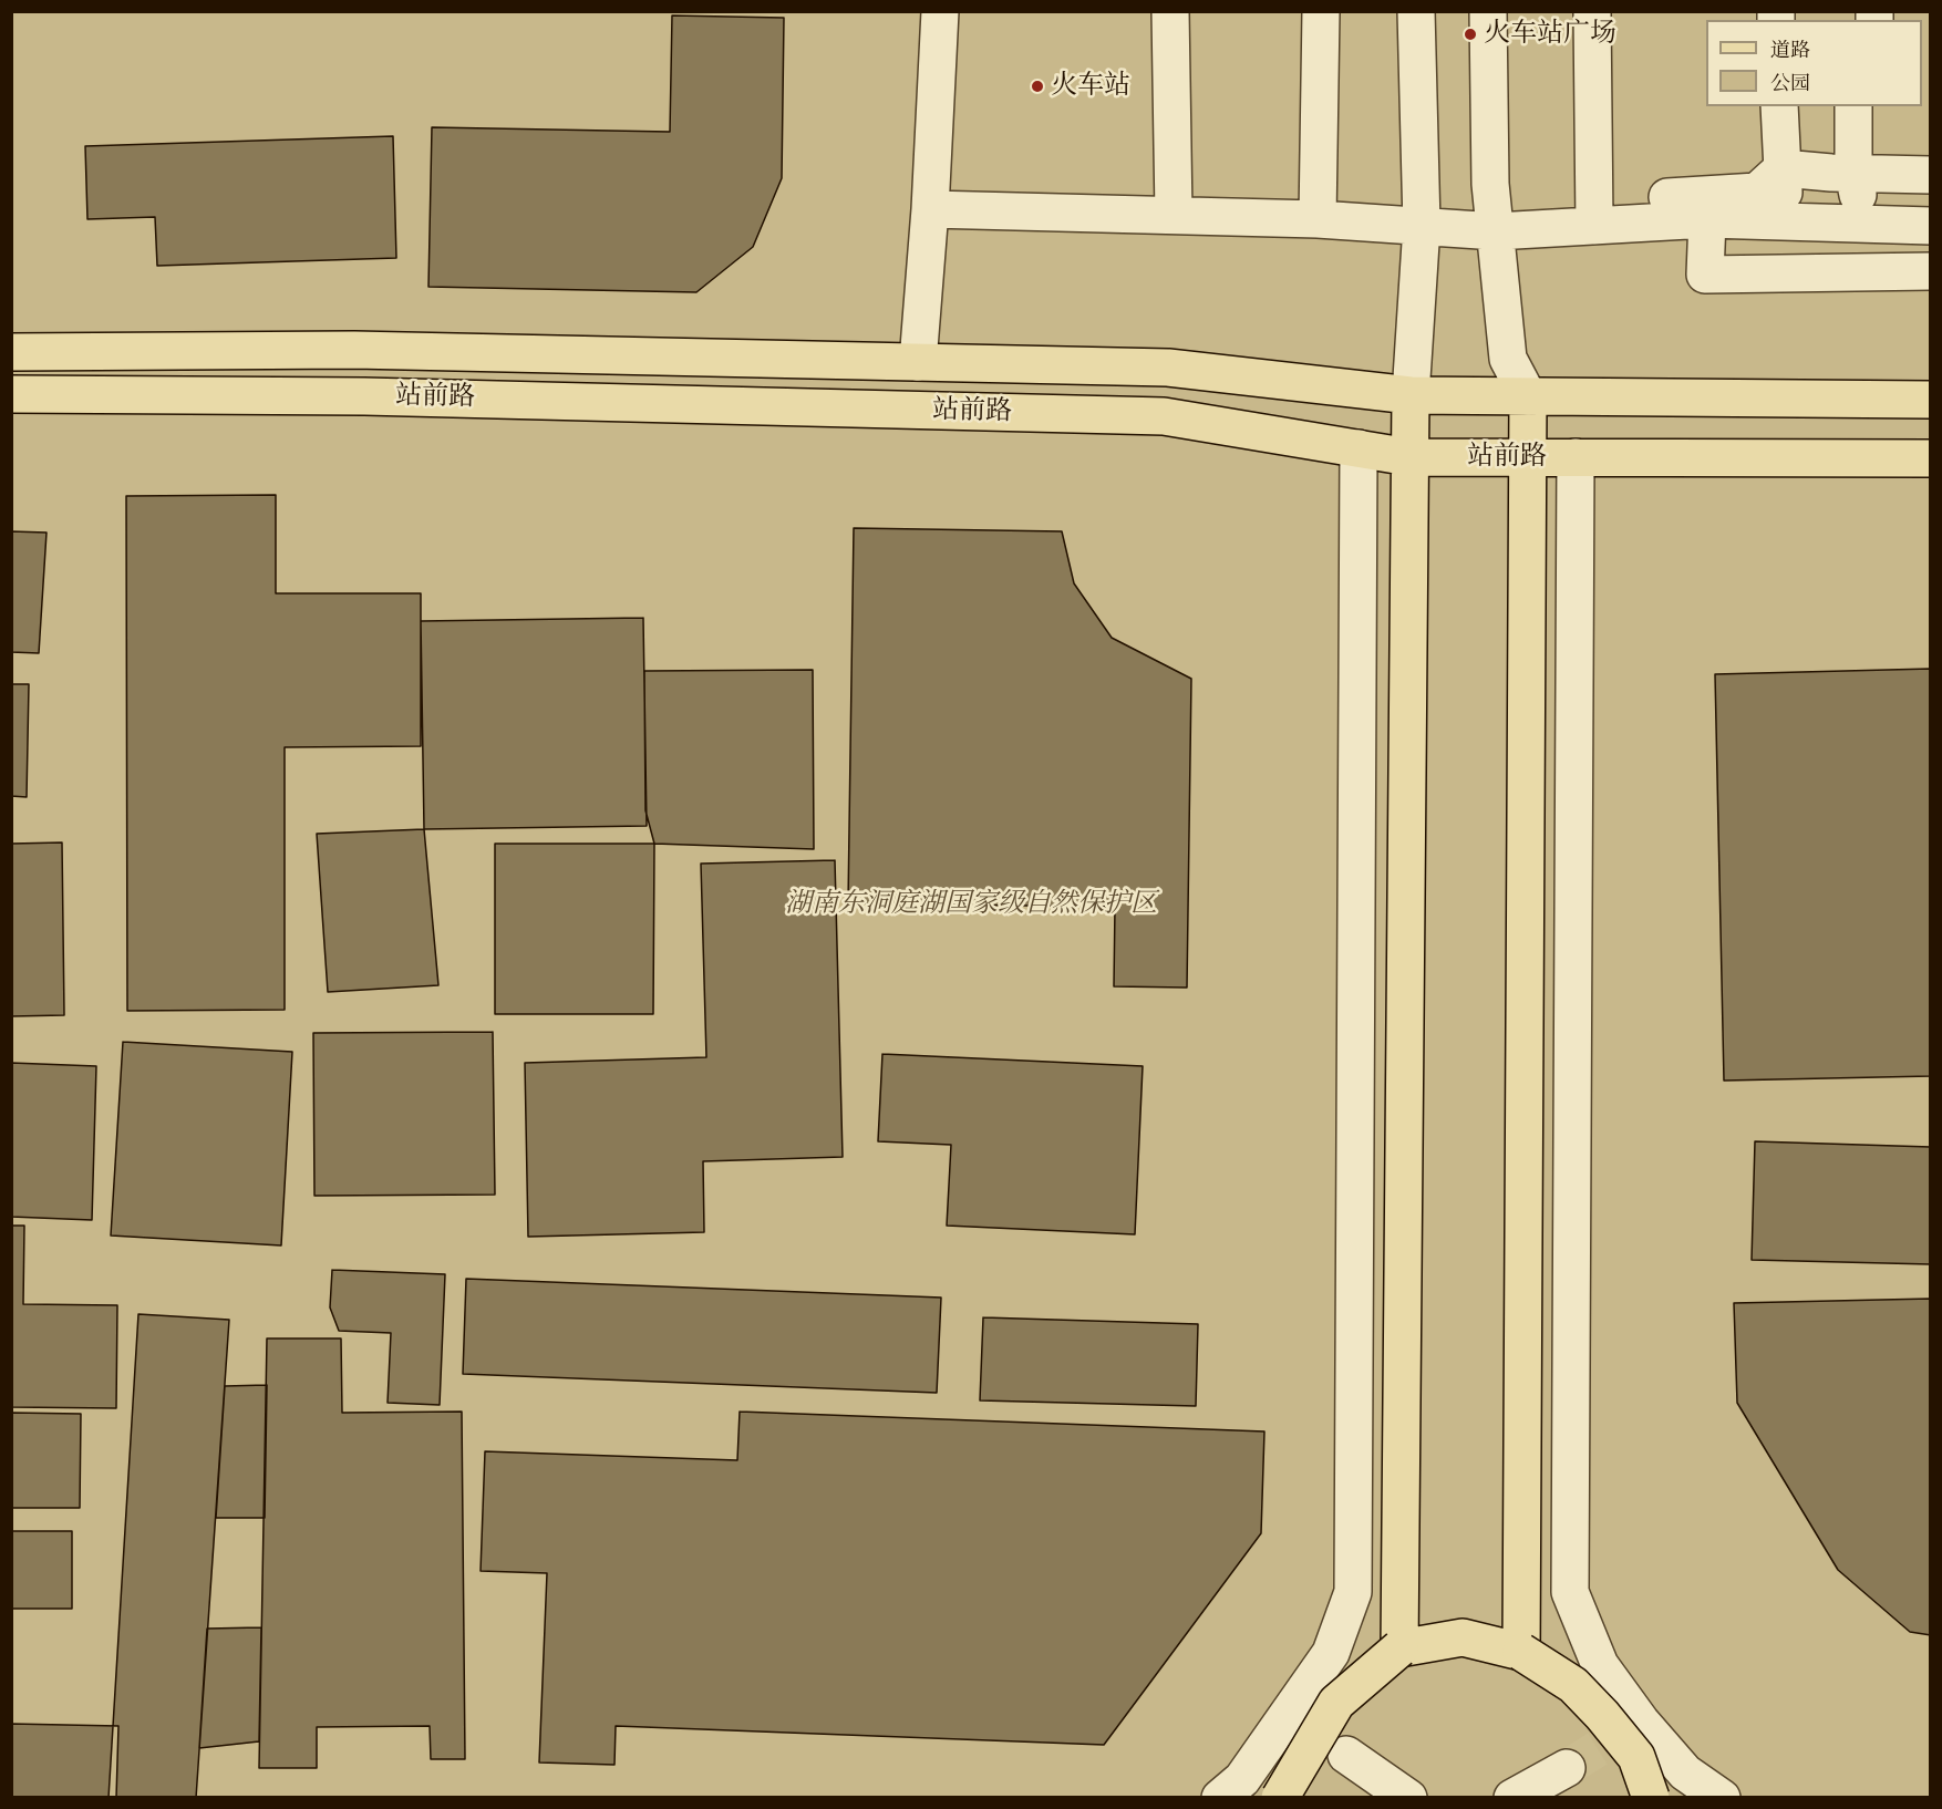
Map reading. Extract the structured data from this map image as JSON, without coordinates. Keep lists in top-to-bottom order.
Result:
{
  "streets": {
    "main road": ["站前路"]
  },
  "parks": ["湖南东洞庭湖国家级自然保护区"],
  "places": ["火车站广场", "火车站"],
  "legend": ["道路", "公园"]
}
